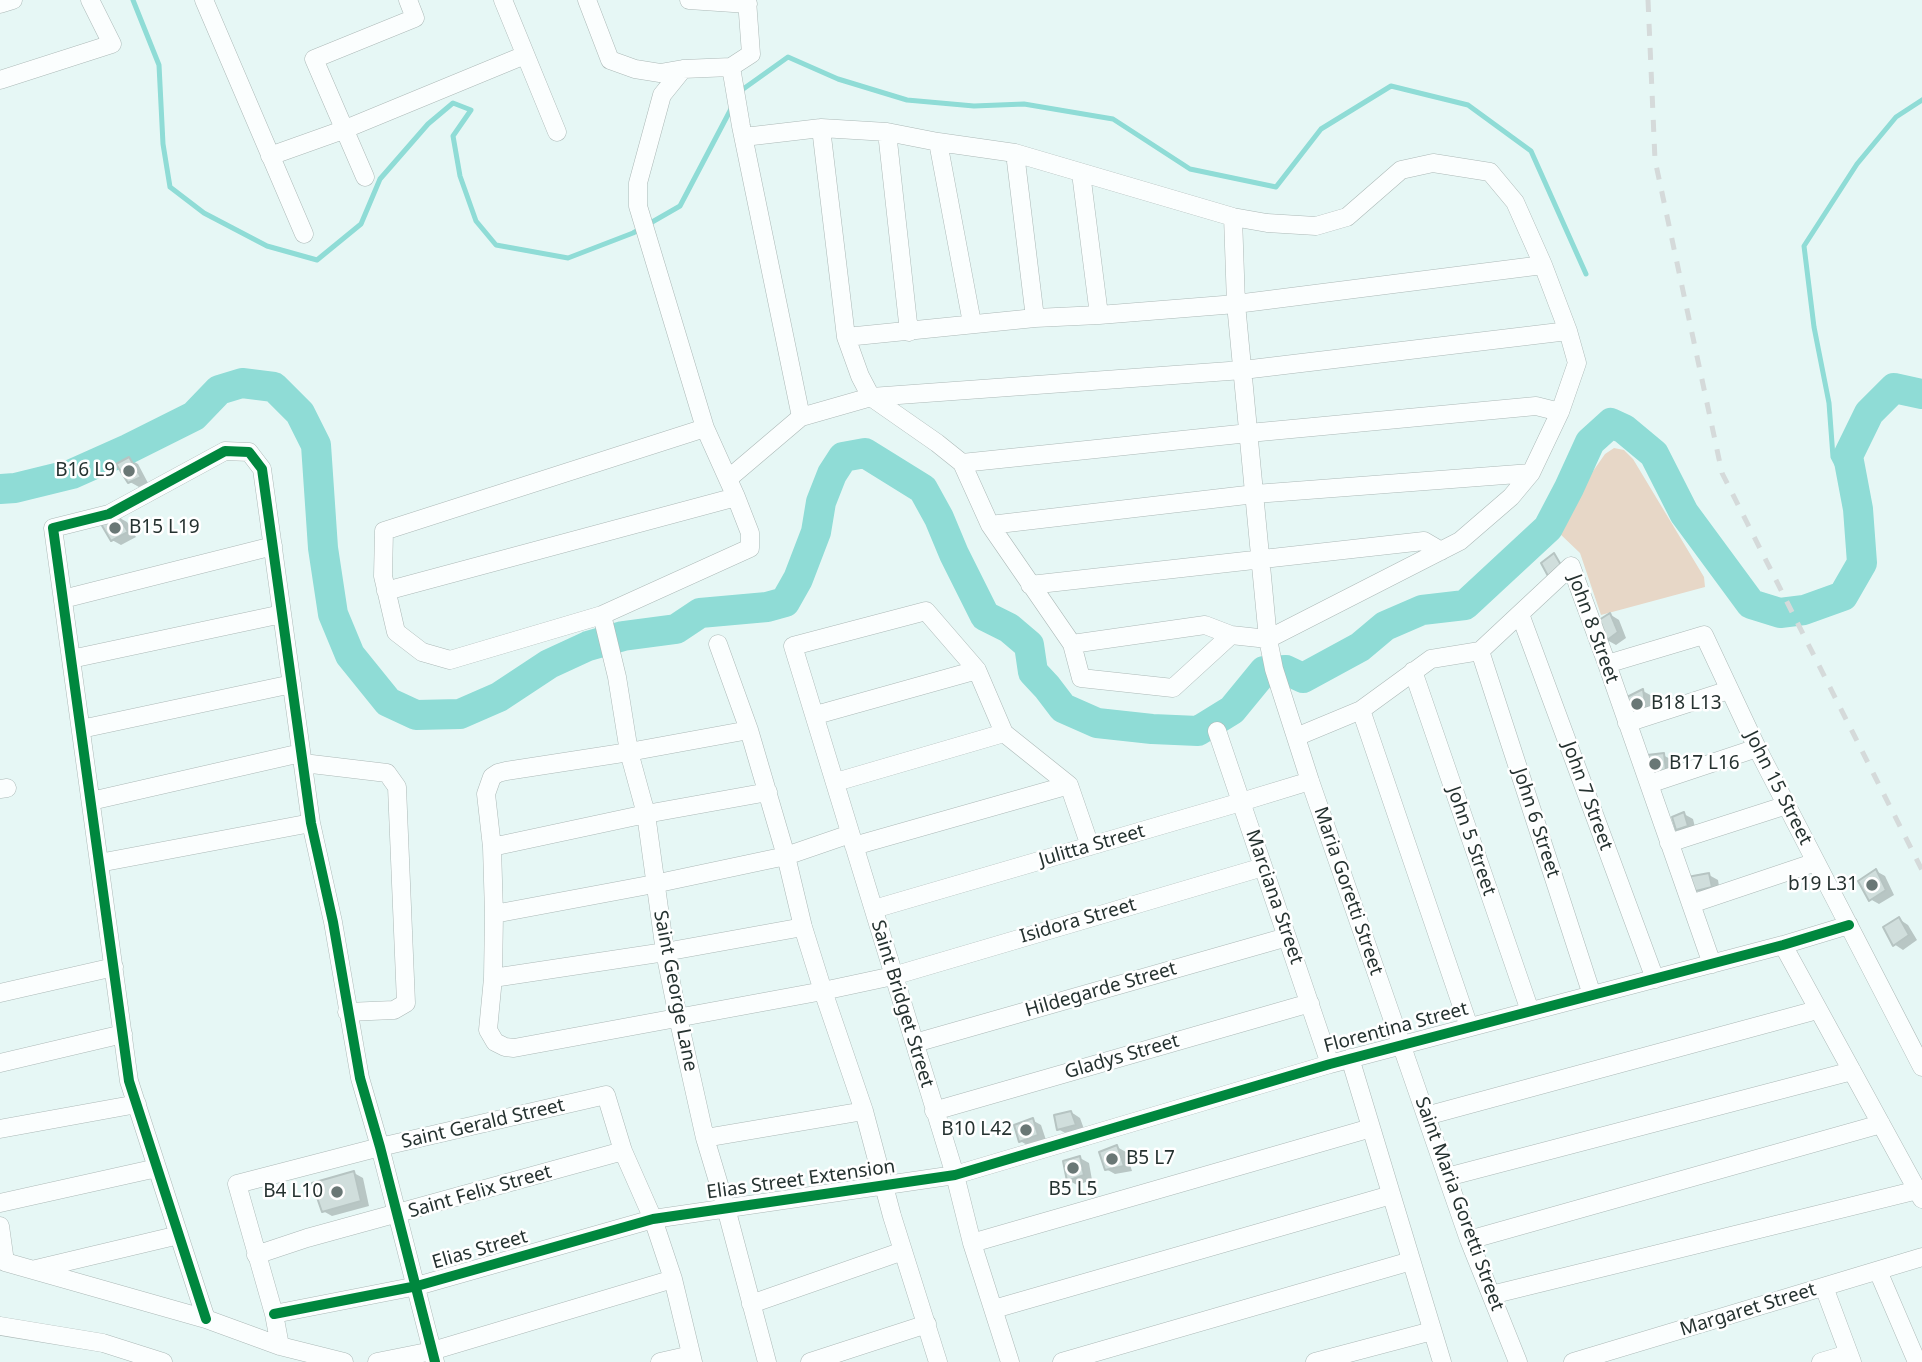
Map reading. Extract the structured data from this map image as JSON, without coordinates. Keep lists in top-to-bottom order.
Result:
{
  "streets": {
    "street": [
      "John 8 Street",
      "John 15 Street",
      "John 7 Street",
      "John 6 Street",
      "John 5 Street",
      "Julitta Street",
      "Maria Goretti Street",
      "Marciana Street",
      "Isidora Street",
      "Hildegarde Street",
      "Saint George Lane",
      "Saint Bridget Street",
      "Florentina Street",
      "Gladys Street",
      "Saint Gerald Street",
      "Elias Street Extension",
      "Saint Felix Street",
      "Saint Maria Goretti Street",
      "Elias Street",
      "Margaret Street"
    ]
  },
  "crossings": [
    ["John 8 Street", "John 15 Street"],
    ["John 8 Street", "John 7 Street"],
    ["John 8 Street", "John 6 Street"],
    ["John 8 Street", "Florentina Street"],
    ["John 15 Street", "Florentina Street"],
    ["John 7 Street", "Florentina Street"],
    ["John 6 Street", "Florentina Street"],
    ["John 5 Street", "Florentina Street"],
    ["Julitta Street", "Maria Goretti Street"],
    ["Julitta Street", "Marciana Street"],
    ["Julitta Street", "Saint Bridget Street"],
    ["Maria Goretti Street", "Florentina Street"],
    ["Maria Goretti Street", "Saint Maria Goretti Street"],
    ["Marciana Street", "Isidora Street"],
    ["Marciana Street", "Hildegarde Street"],
    ["Marciana Street", "Florentina Street"],
    ["Marciana Street", "Gladys Street"],
    ["Isidora Street", "Saint George Lane"],
    ["Isidora Street", "Saint Bridget Street"],
    ["Hildegarde Street", "Saint Bridget Street"],
    ["Saint George Lane", "Elias Street Extension"],
    ["Saint Bridget Street", "Florentina Street"],
    ["Saint Bridget Street", "Gladys Street"],
    ["Saint Bridget Street", "Elias Street Extension"],
    ["Florentina Street", "Elias Street Extension"],
    ["Florentina Street", "Saint Maria Goretti Street"],
    ["Saint Gerald Street", "Saint Felix Street"],
    ["Elias Street Extension", "Elias Street"]
  ],
  "places": [
    "B16 L9",
    "B15 L19",
    "B18 L13",
    "B17 L16",
    "b19 L31",
    "B10 L42",
    "B5 L7",
    "B5 L5",
    "B4 L10"
  ]
}
